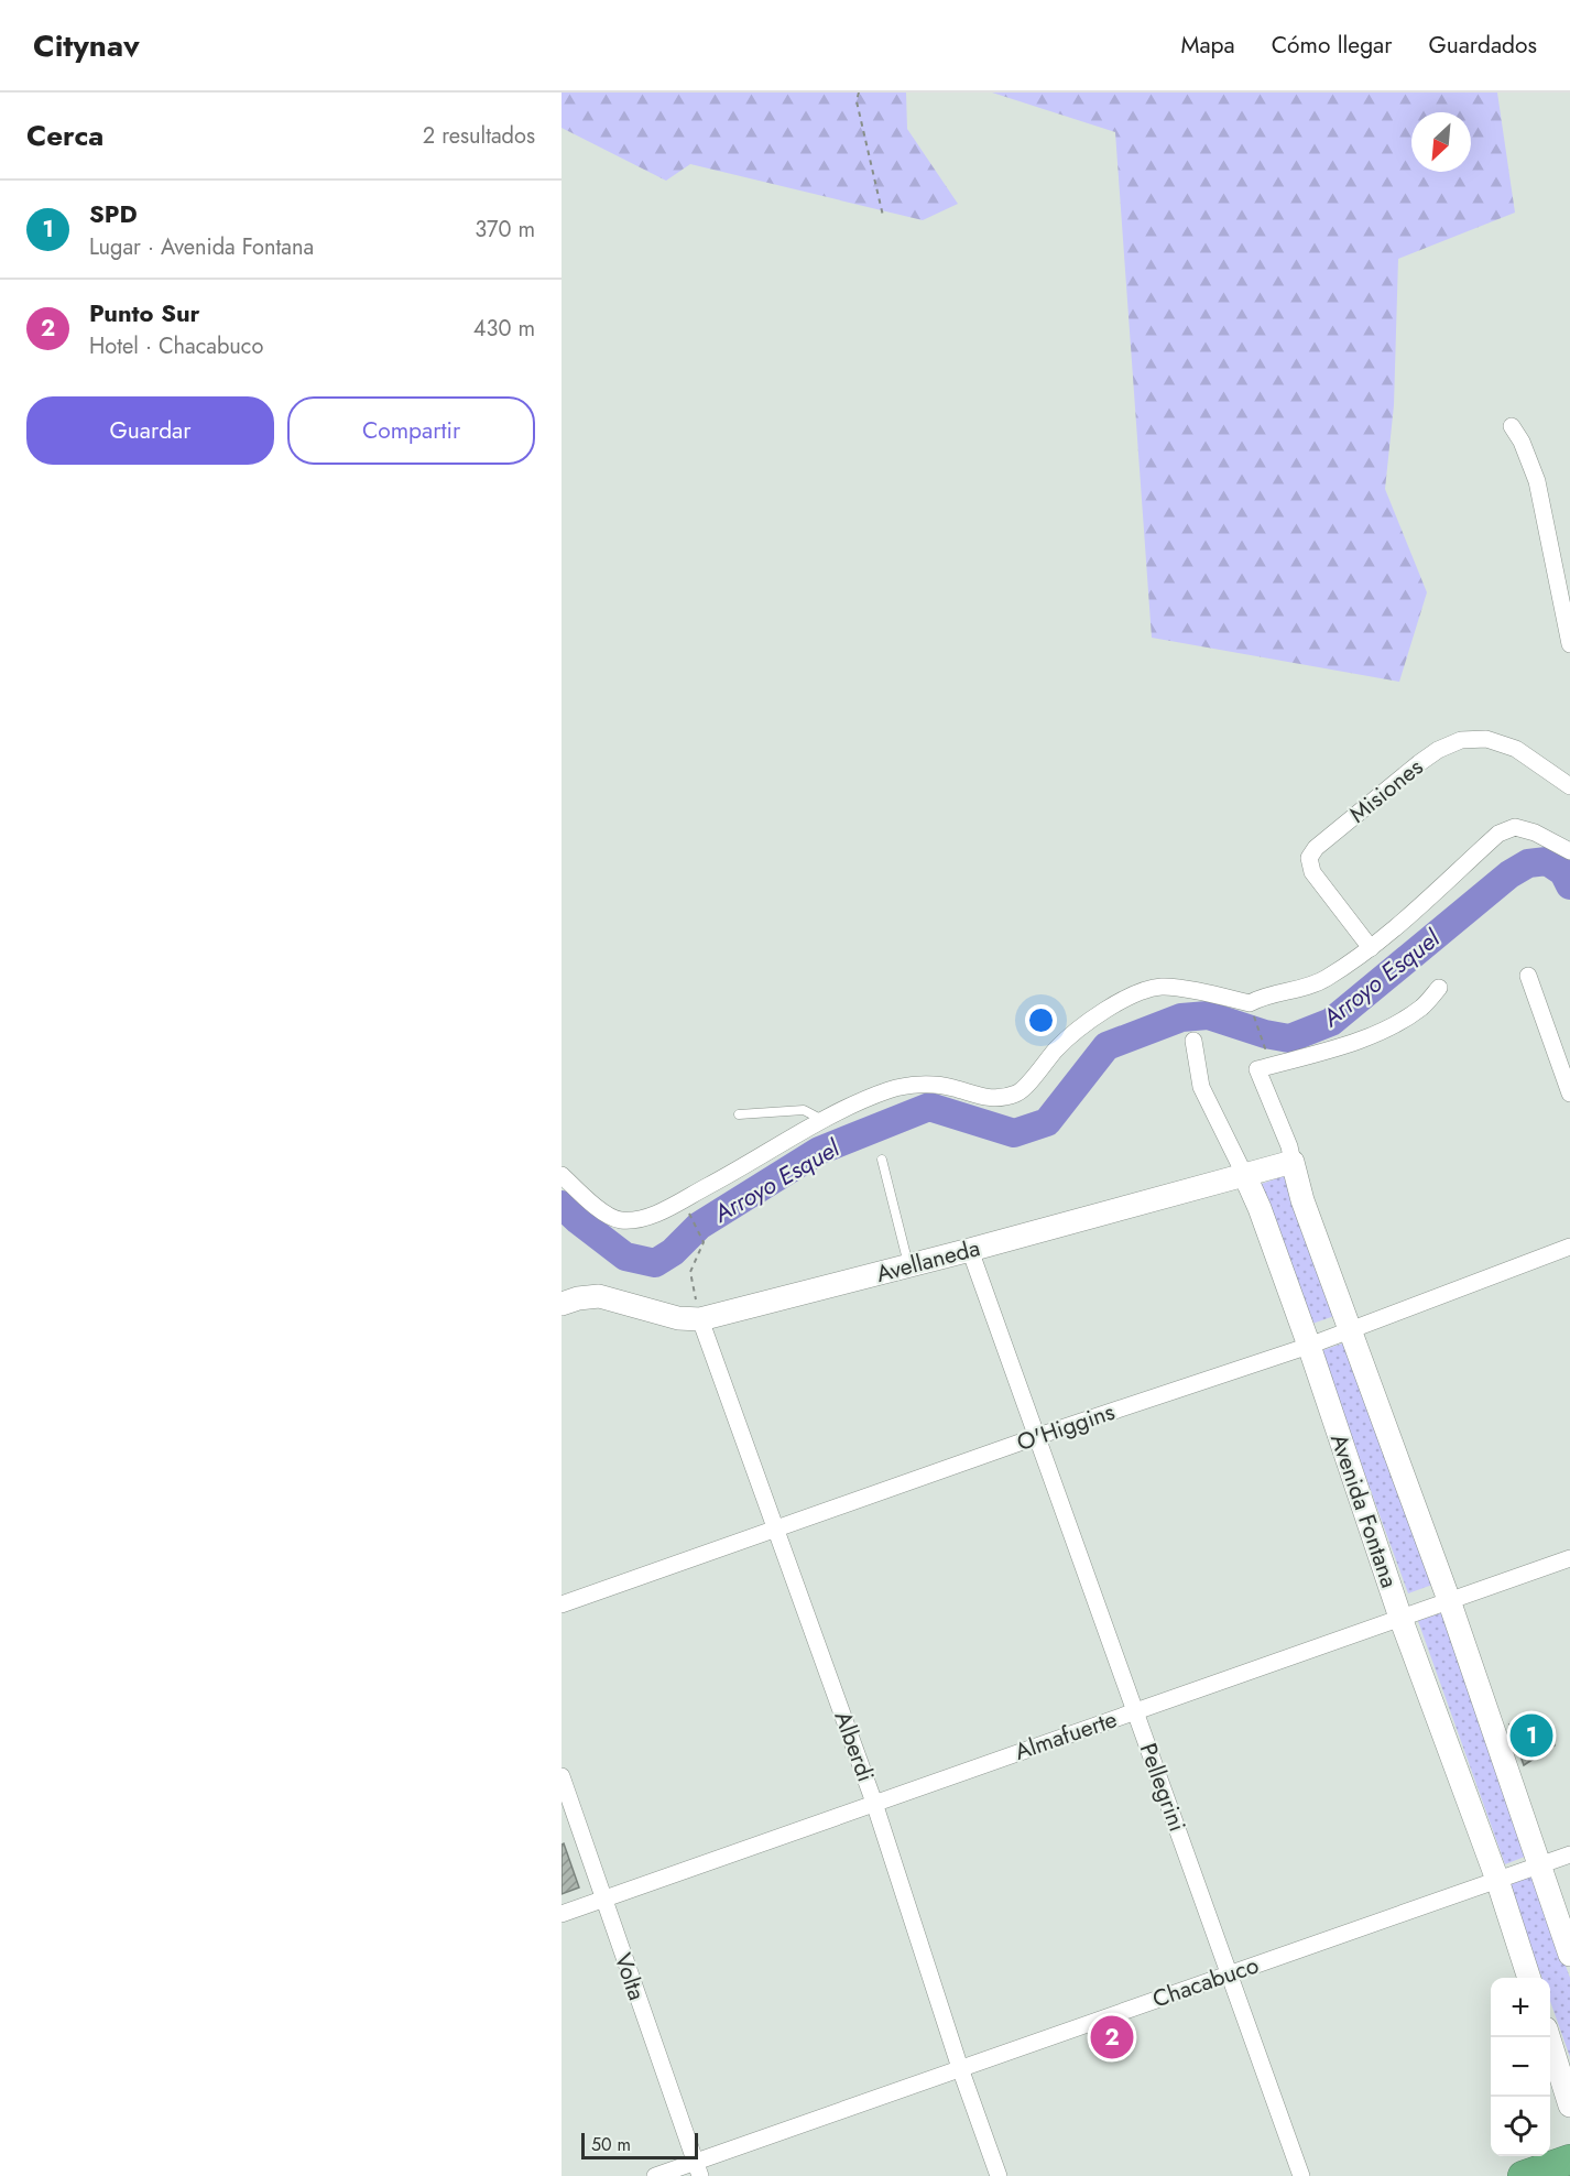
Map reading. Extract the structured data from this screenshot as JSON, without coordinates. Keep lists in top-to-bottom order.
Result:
{
  "streets": {
    "street": [
      "Misiones",
      "Avellaneda",
      "O'Higgins",
      "Avenida Fontana",
      "Almafuerte",
      "Alberdi",
      "Pellegrini",
      "Volta",
      "Chacabuco"
    ]
  },
  "crossings": [
    ["Avellaneda", "Avenida Fontana"],
    ["Avellaneda", "Alberdi"],
    ["Avellaneda", "Pellegrini"],
    ["O'Higgins", "Avenida Fontana"],
    ["O'Higgins", "Alberdi"],
    ["O'Higgins", "Pellegrini"],
    ["Avenida Fontana", "Almafuerte"],
    ["Avenida Fontana", "Chacabuco"],
    ["Almafuerte", "Alberdi"],
    ["Almafuerte", "Pellegrini"],
    ["Almafuerte", "Volta"],
    ["Alberdi", "Chacabuco"],
    ["Pellegrini", "Chacabuco"],
    ["Volta", "Chacabuco"]
  ],
  "water": ["Arroyo Esquel"],
  "scale_bar": "50 m",
  "north": "bottom left",
  "page": {
    "header": "Citynav",
    "nav": ["Mapa", "Cómo llegar", "Guardados"],
    "heading": ["Cerca", "2 resultados"],
    "list": [
      {
        "mark": "1",
        "name": "SPD",
        "note": "Lugar · Avenida Fontana",
        "value": "370 m"
      },
      {
        "mark": "2",
        "name": "Punto Sur",
        "note": "Hotel · Chacabuco",
        "value": "430 m"
      }
    ],
    "buttons": ["Guardar", "Compartir"],
    "pins": ["1", "2"],
    "map_buttons": ["+", "−"],
    "scale": "50 m"
  }
}
